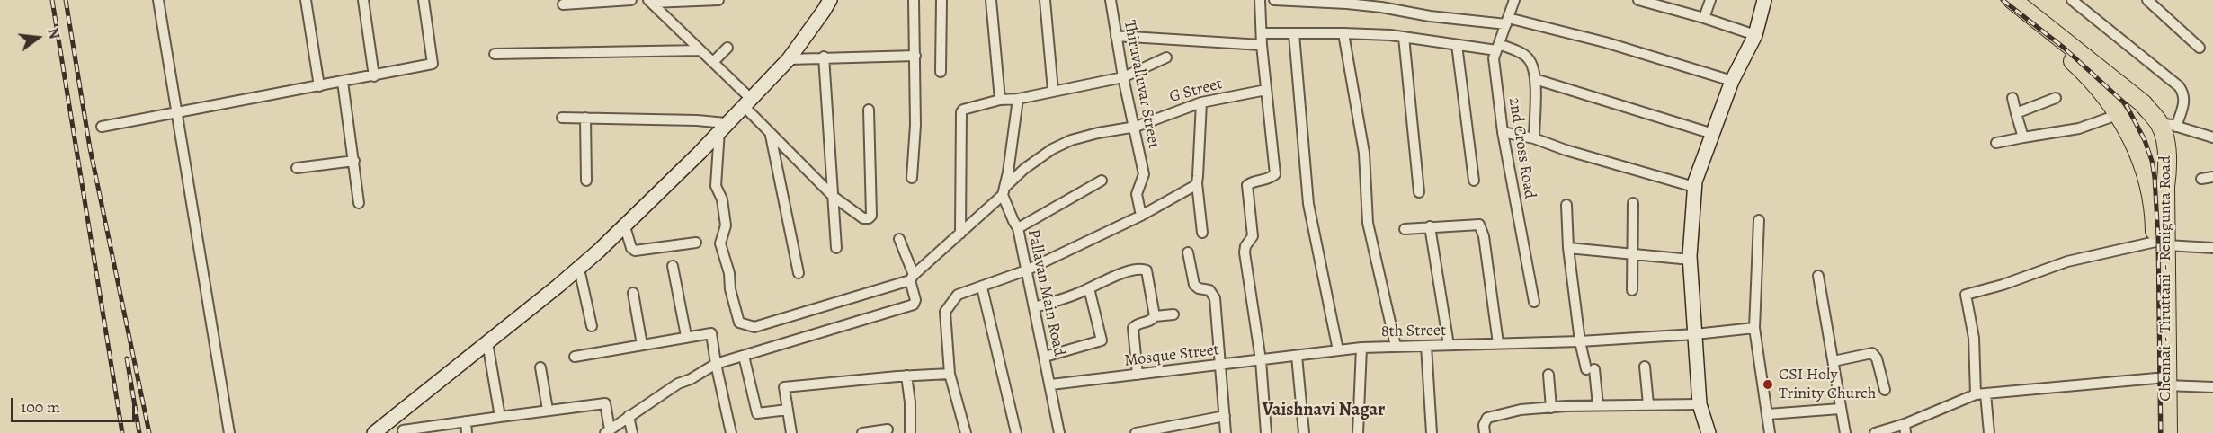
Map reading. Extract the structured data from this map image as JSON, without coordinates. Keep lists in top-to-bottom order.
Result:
{
  "streets": {
    "highway": ["Chennai - Tiruttani - Renigunta Road"],
    "street": [
      "Thiruvalluvar Street",
      "G Street",
      "2nd Cross Road",
      "Pallavan Main Road",
      "8th Street",
      "Mosque Street"
    ]
  },
  "crossings": [
    ["Thiruvalluvar Street", "G Street"],
    ["G Street", "Pallavan Main Road"],
    ["Pallavan Main Road", "Mosque Street"],
    ["8th Street", "Mosque Street"]
  ],
  "districts": ["Vaishnavi Nagar"],
  "places": ["CSI Holy Trinity Church"],
  "scale_bar": "100 m",
  "north": "right"
}
